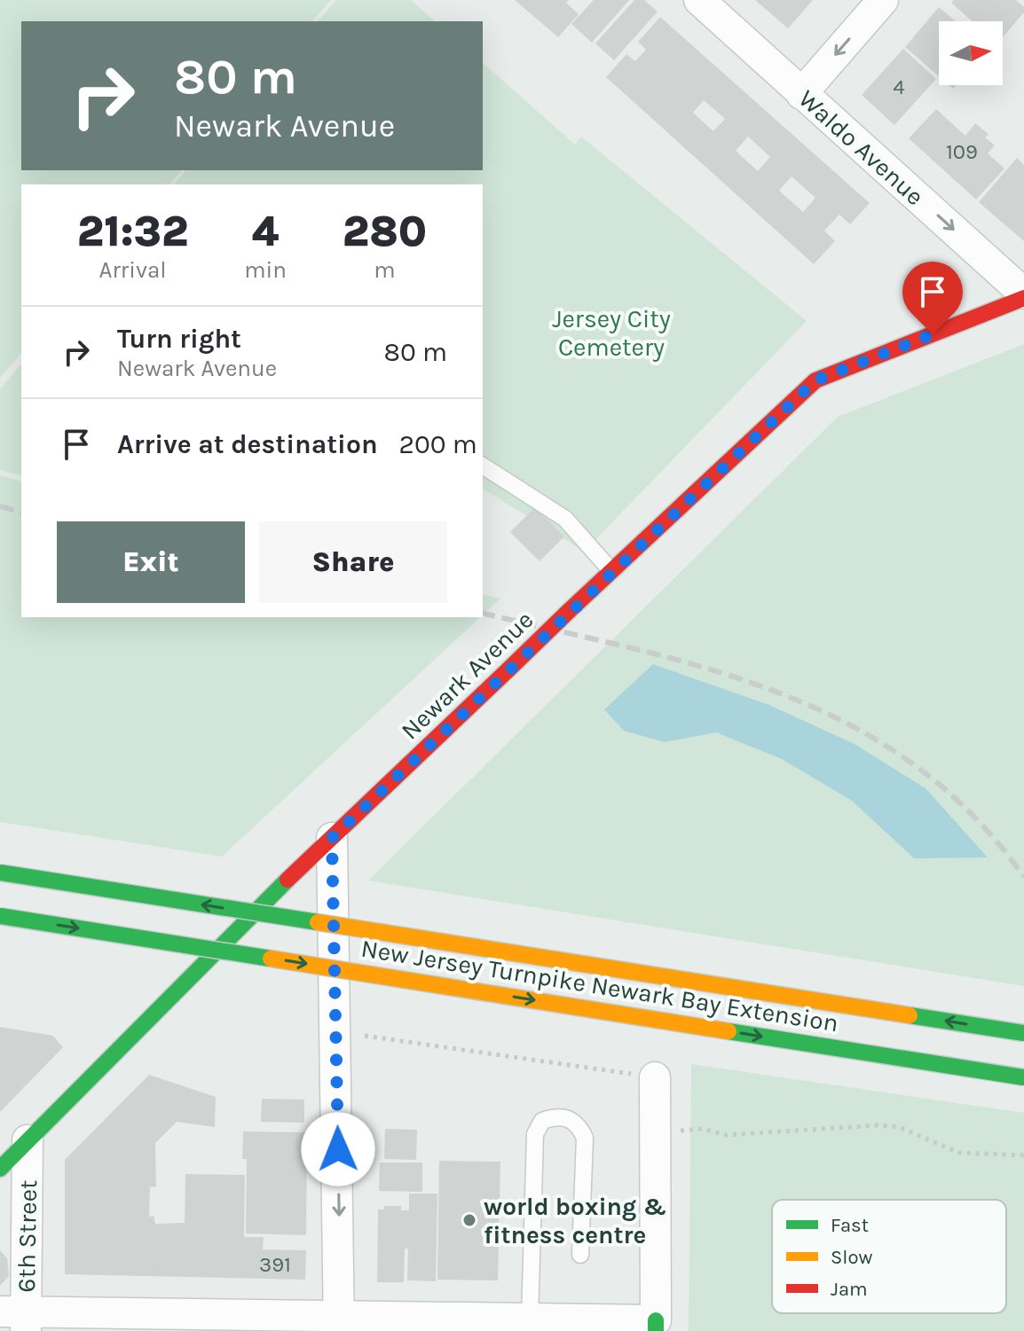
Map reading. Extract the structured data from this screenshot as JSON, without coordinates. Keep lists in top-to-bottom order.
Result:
{
  "streets": {
    "main road": ["Newark Avenue", "New Jersey Turnpike Newark Bay Extension"],
    "street": ["Waldo Avenue", "6th Street"]
  },
  "crossings": [
    ["Waldo Avenue", "Newark Avenue"],
    ["Newark Avenue", "6th Street"]
  ],
  "one_way": ["Waldo Avenue"],
  "parks": ["Jersey City Cemetery"],
  "places": ["world boxing & fitness centre"],
  "house_numbers": ["4", "109", "391"],
  "legend": ["Fast", "Slow", "Jam"],
  "north": "right",
  "page": {
    "turn": ["80 m", "Newark Avenue"],
    "eta": [
      "21:32",
      "Arrival",
      "4",
      "min",
      "280",
      "m"
    ],
    "list": [
      {
        "name": "Turn right",
        "note": "Newark Avenue",
        "value": "80 m"
      },
      {
        "name": "Arrive at destination",
        "value": "200 m"
      }
    ],
    "buttons": ["Exit", "Share"]
  }
}
